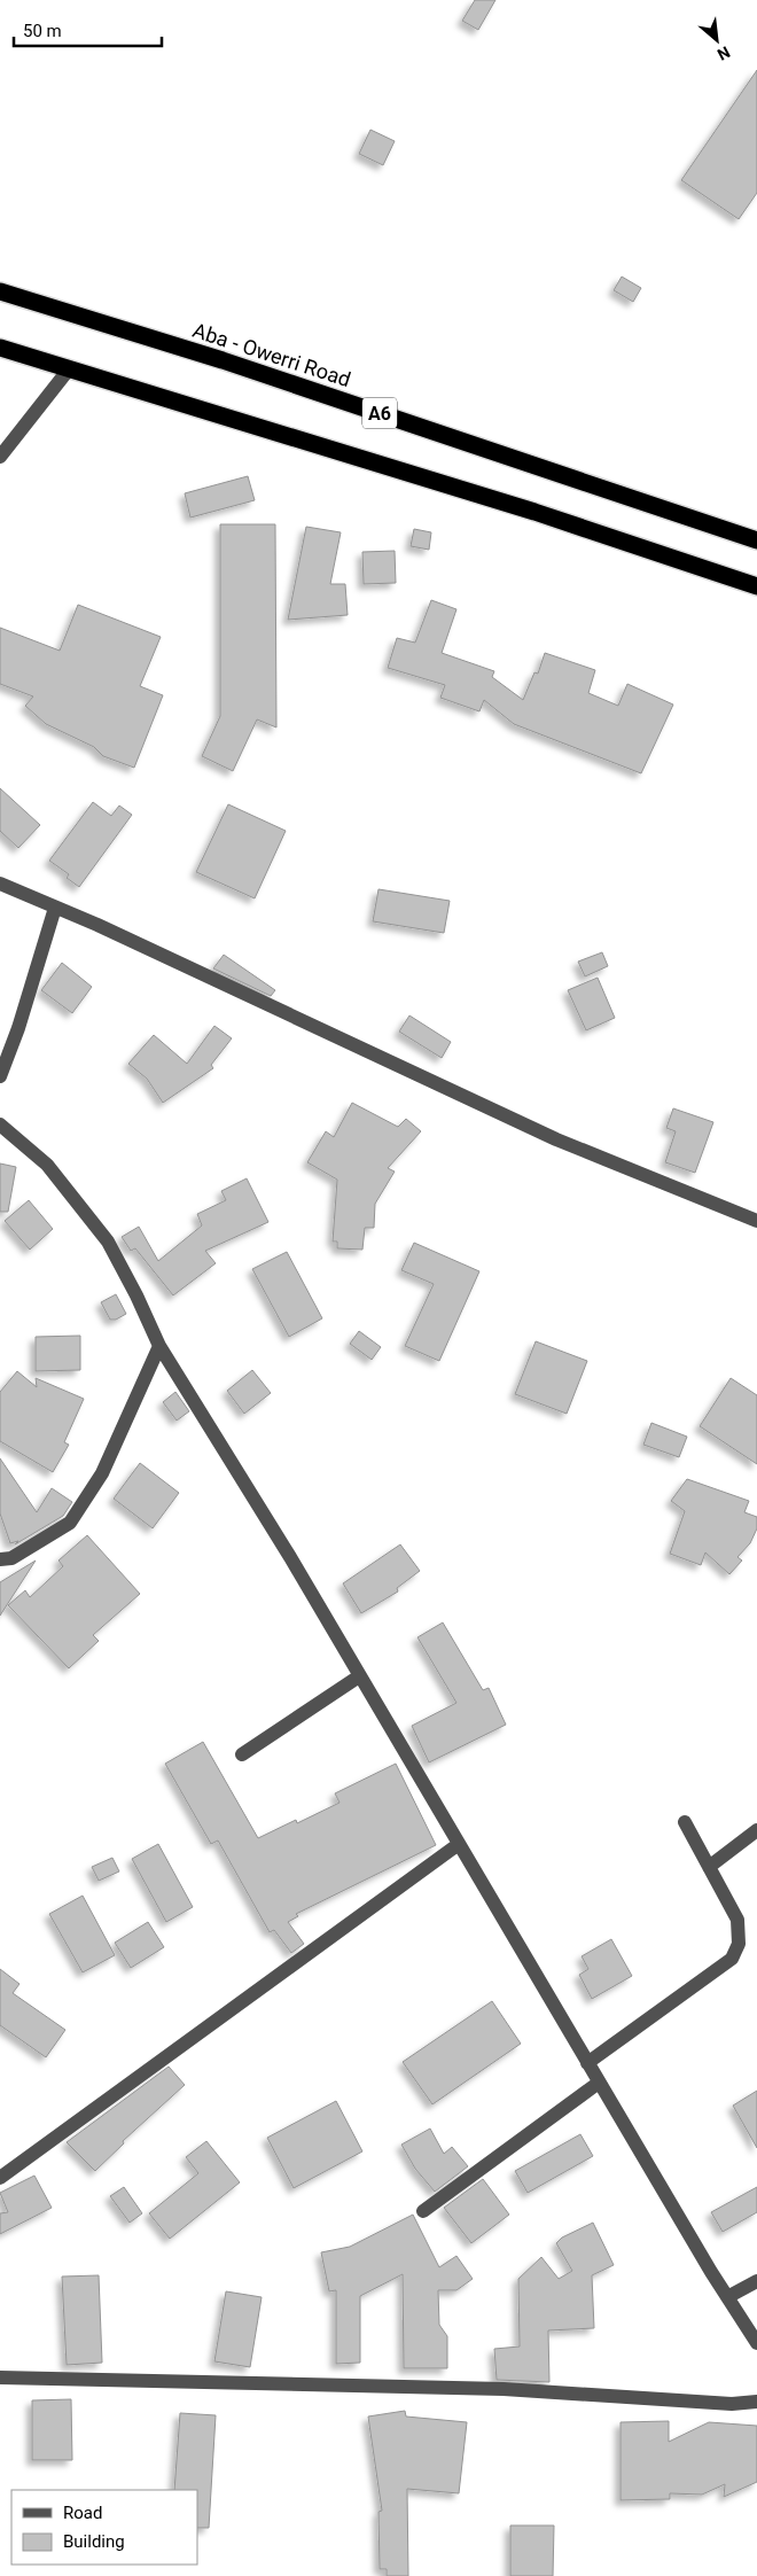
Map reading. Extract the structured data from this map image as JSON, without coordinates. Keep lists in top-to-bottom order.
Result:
{
  "streets": {
    "highway": ["Aba - Owerri Road", "A6"]
  },
  "legend": ["Road", "Building"],
  "scale_bar": "50 m",
  "north": "bottom right"
}
